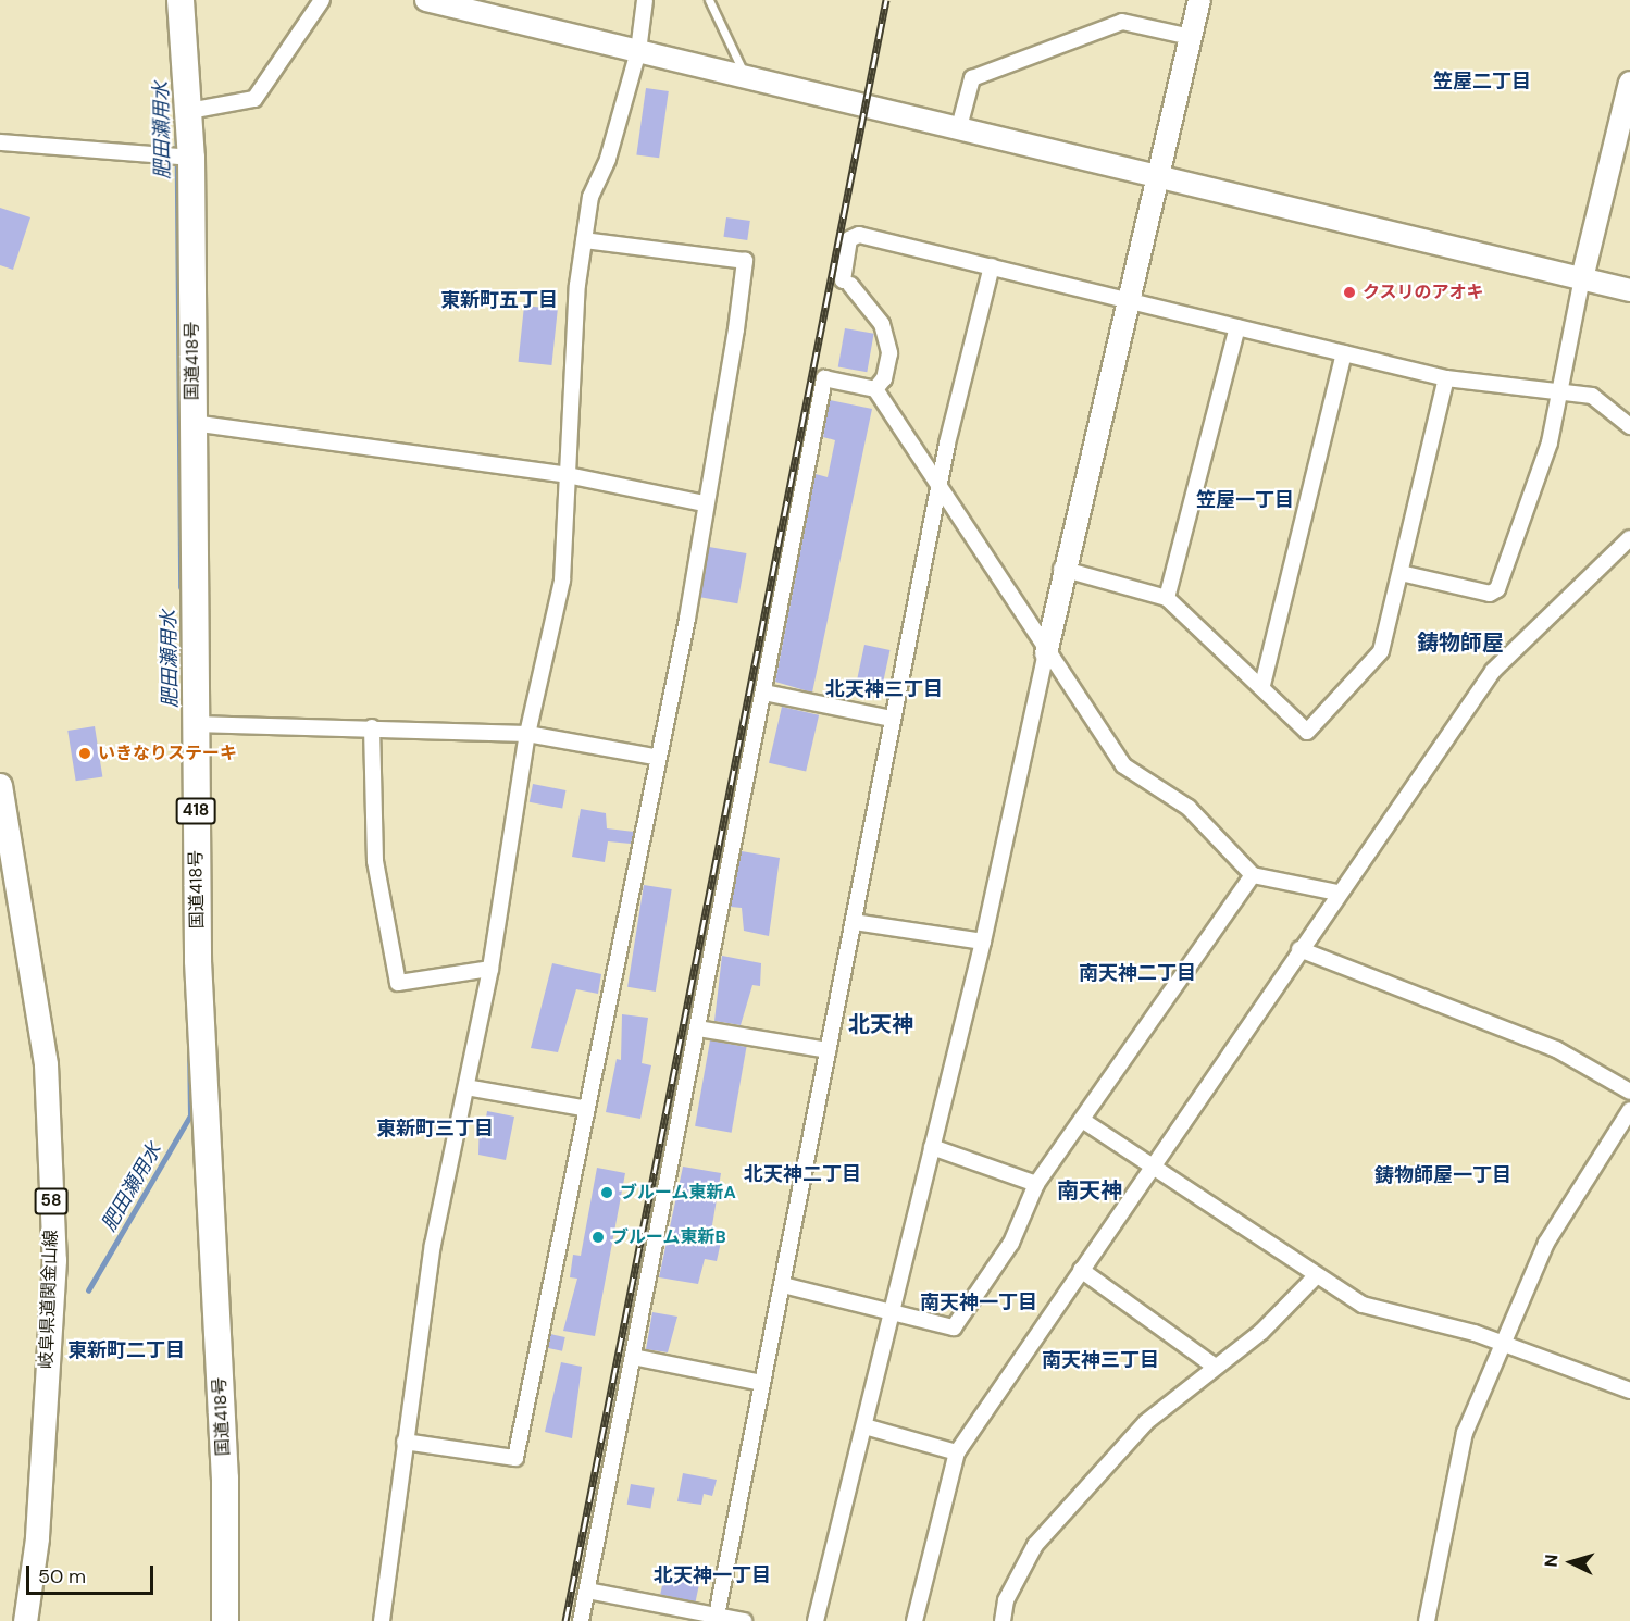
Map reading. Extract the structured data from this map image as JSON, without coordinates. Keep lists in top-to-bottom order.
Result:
{
  "streets": {
    "highway": ["国道418号", "418"],
    "main road": ["58", "岐阜県道関金山線"]
  },
  "districts": [
    "笠屋二丁目",
    "東新町五丁目",
    "笠屋一丁目",
    "鋳物師屋",
    "北天神三丁目",
    "南天神二丁目",
    "北天神",
    "東新町三丁目",
    "北天神二丁目",
    "鋳物師屋一丁目",
    "南天神",
    "南天神一丁目",
    "東新町二丁目",
    "南天神三丁目",
    "北天神一丁目"
  ],
  "water": ["肥田瀬用水"],
  "places": [
    "クスリのアオキ",
    "いきなりステーキ",
    "ブルーム東新A",
    "ブルーム東新B"
  ],
  "scale_bar": "50 m",
  "north": "left"
}
